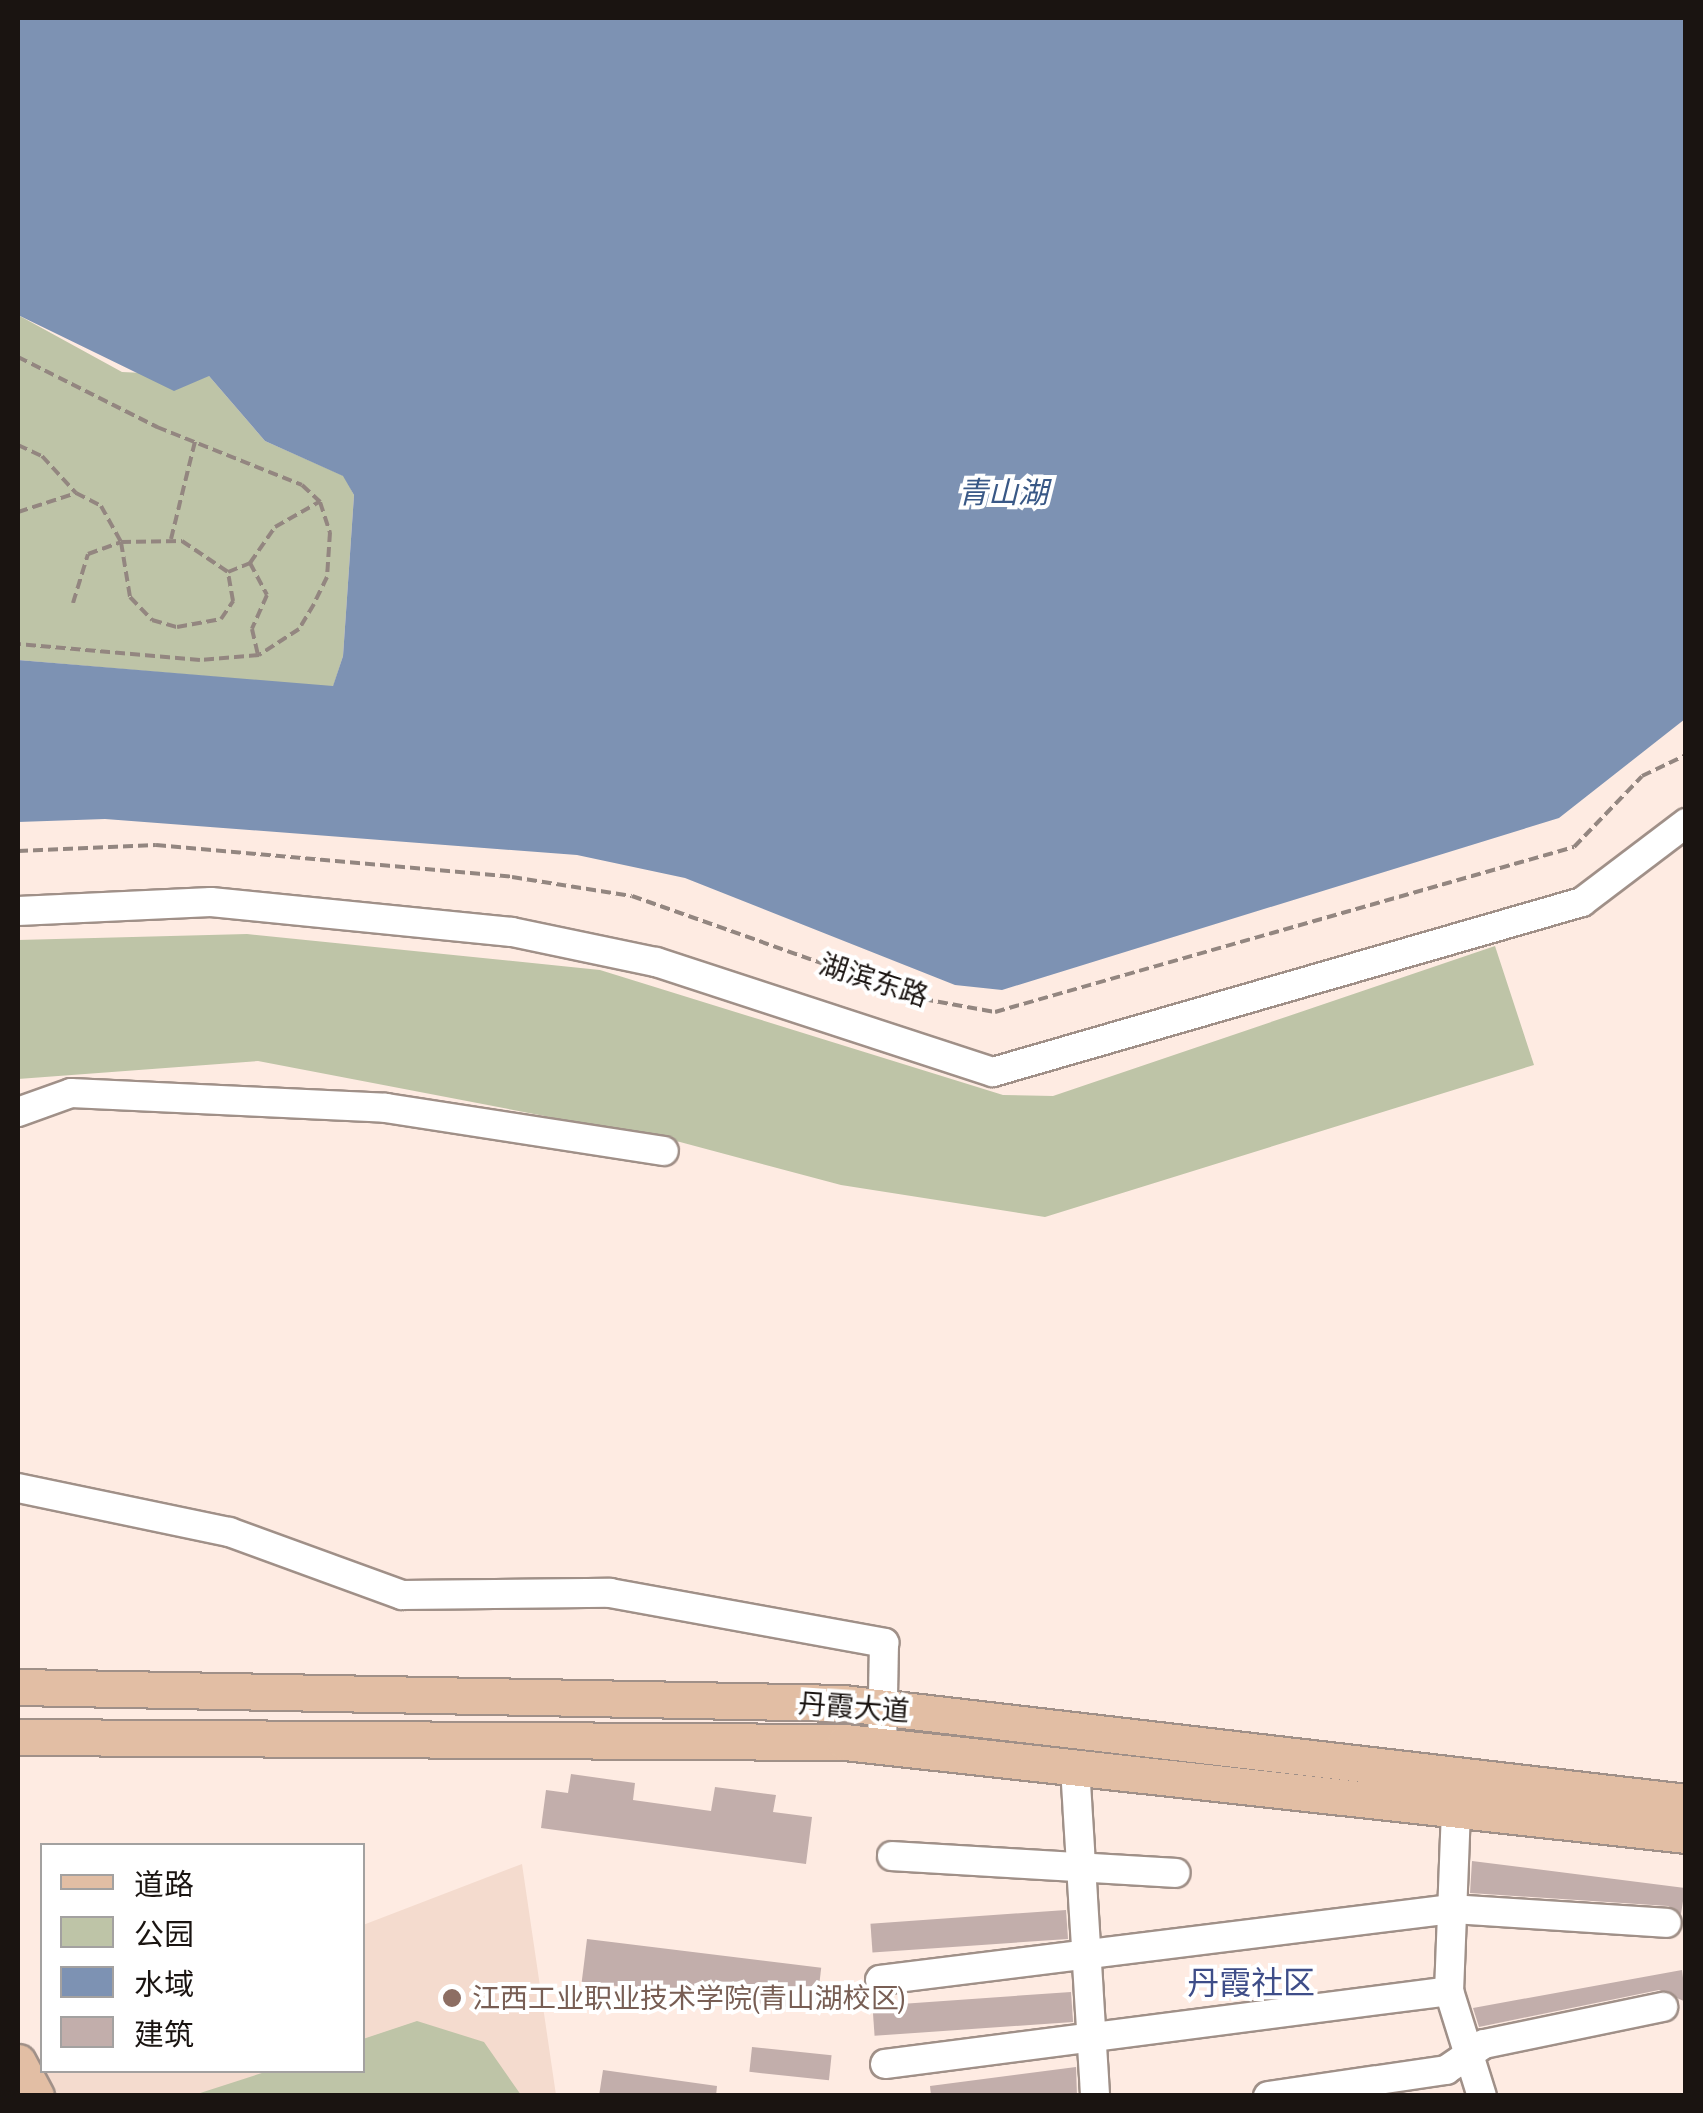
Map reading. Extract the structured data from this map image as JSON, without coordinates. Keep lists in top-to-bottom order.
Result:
{
  "streets": {
    "main road": ["丹霞大道"],
    "street": ["湖滨东路"]
  },
  "districts": ["丹霞社区"],
  "water": ["青山湖"],
  "places": ["江西工业职业技术学院(青山湖校区)"],
  "legend": [
    "道路",
    "公园",
    "水域",
    "建筑"
  ]
}
